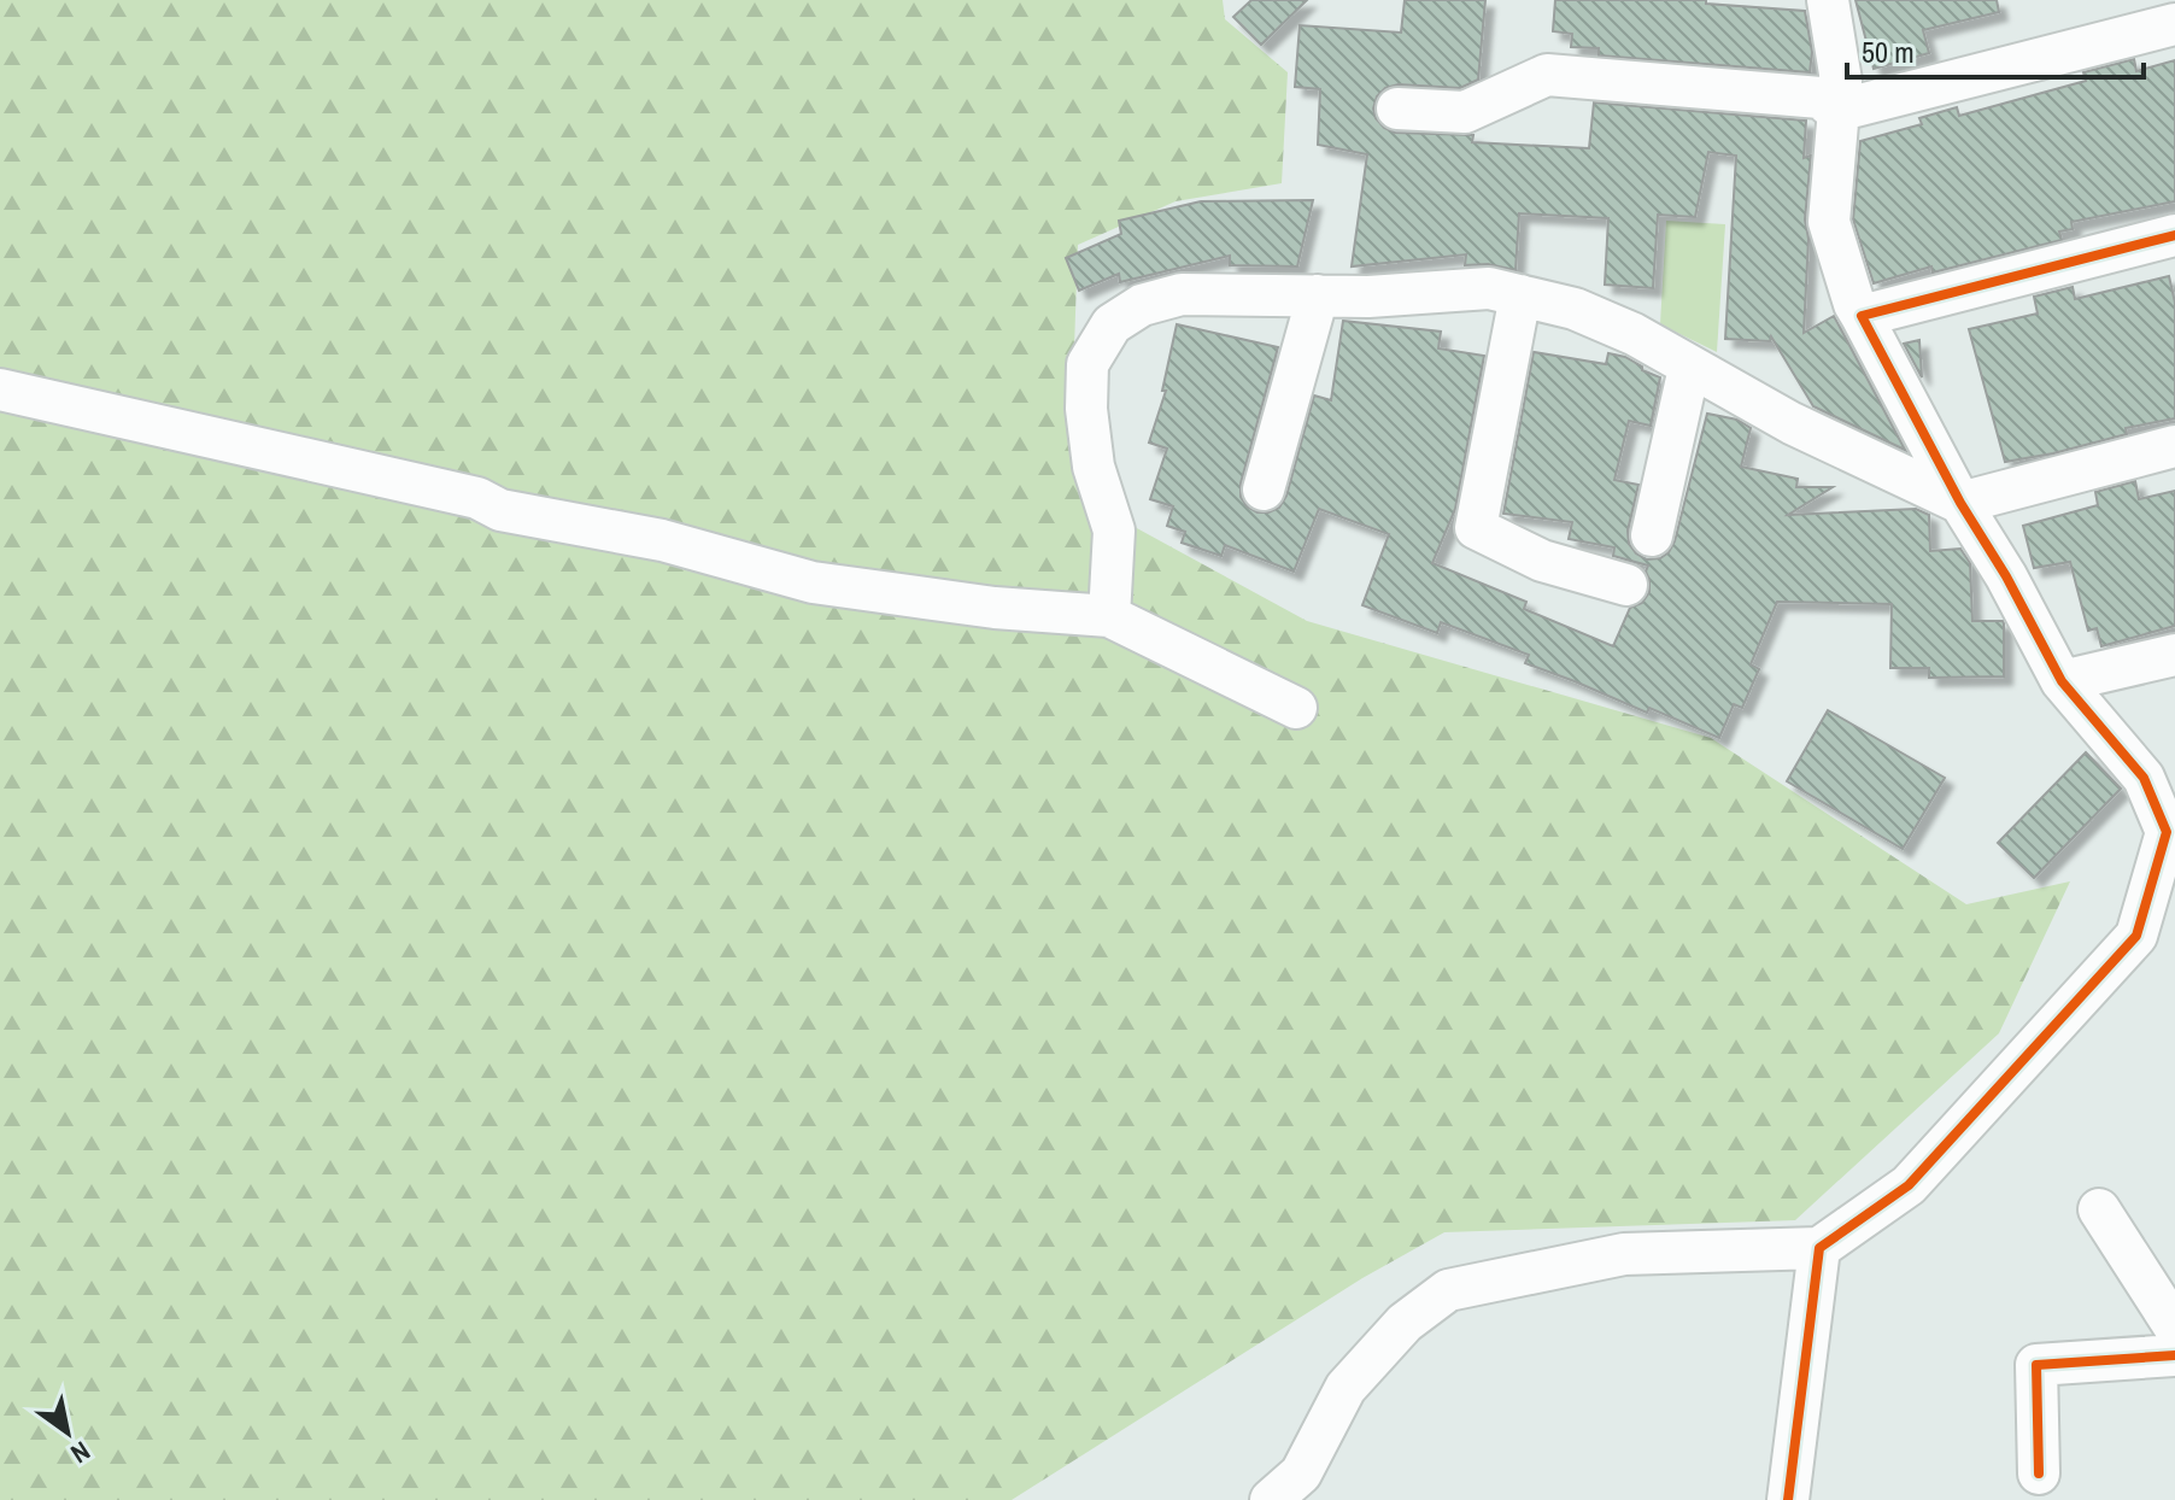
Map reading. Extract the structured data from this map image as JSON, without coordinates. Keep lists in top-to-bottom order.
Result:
{
  "scale_bar": "50 m",
  "north": "bottom right"
}
